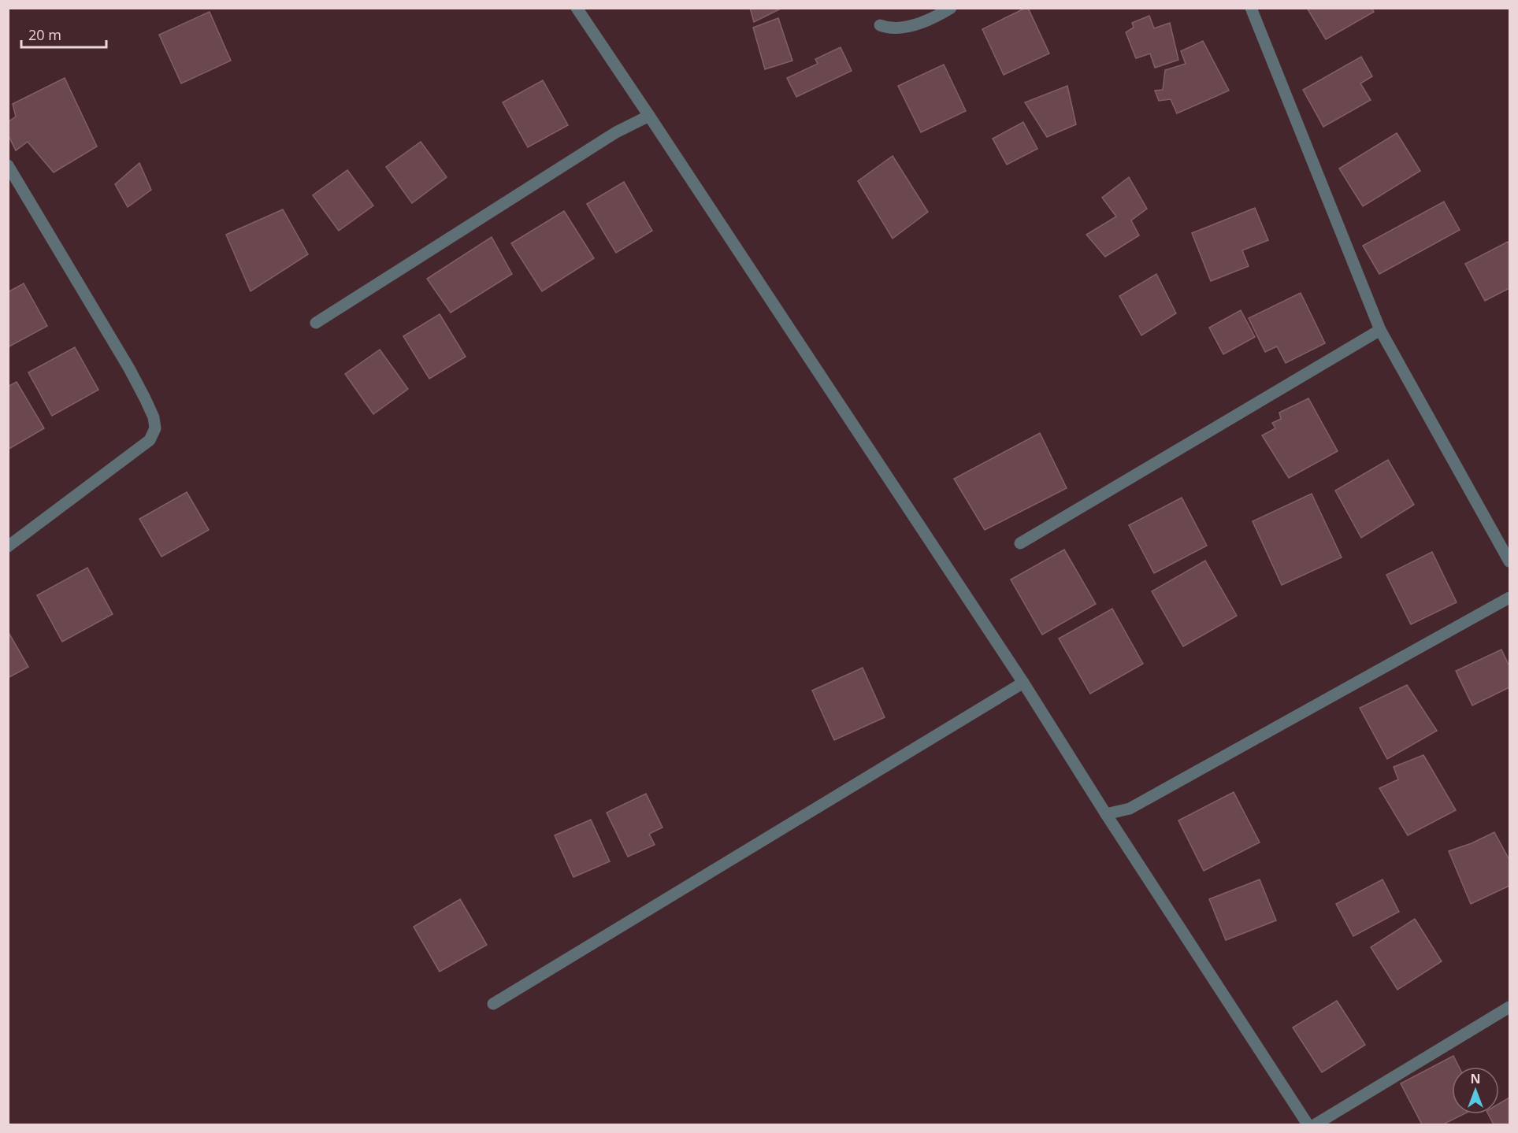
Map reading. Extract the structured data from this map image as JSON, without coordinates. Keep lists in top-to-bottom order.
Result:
{
  "scale_bar": "20 m",
  "north": "top"
}
